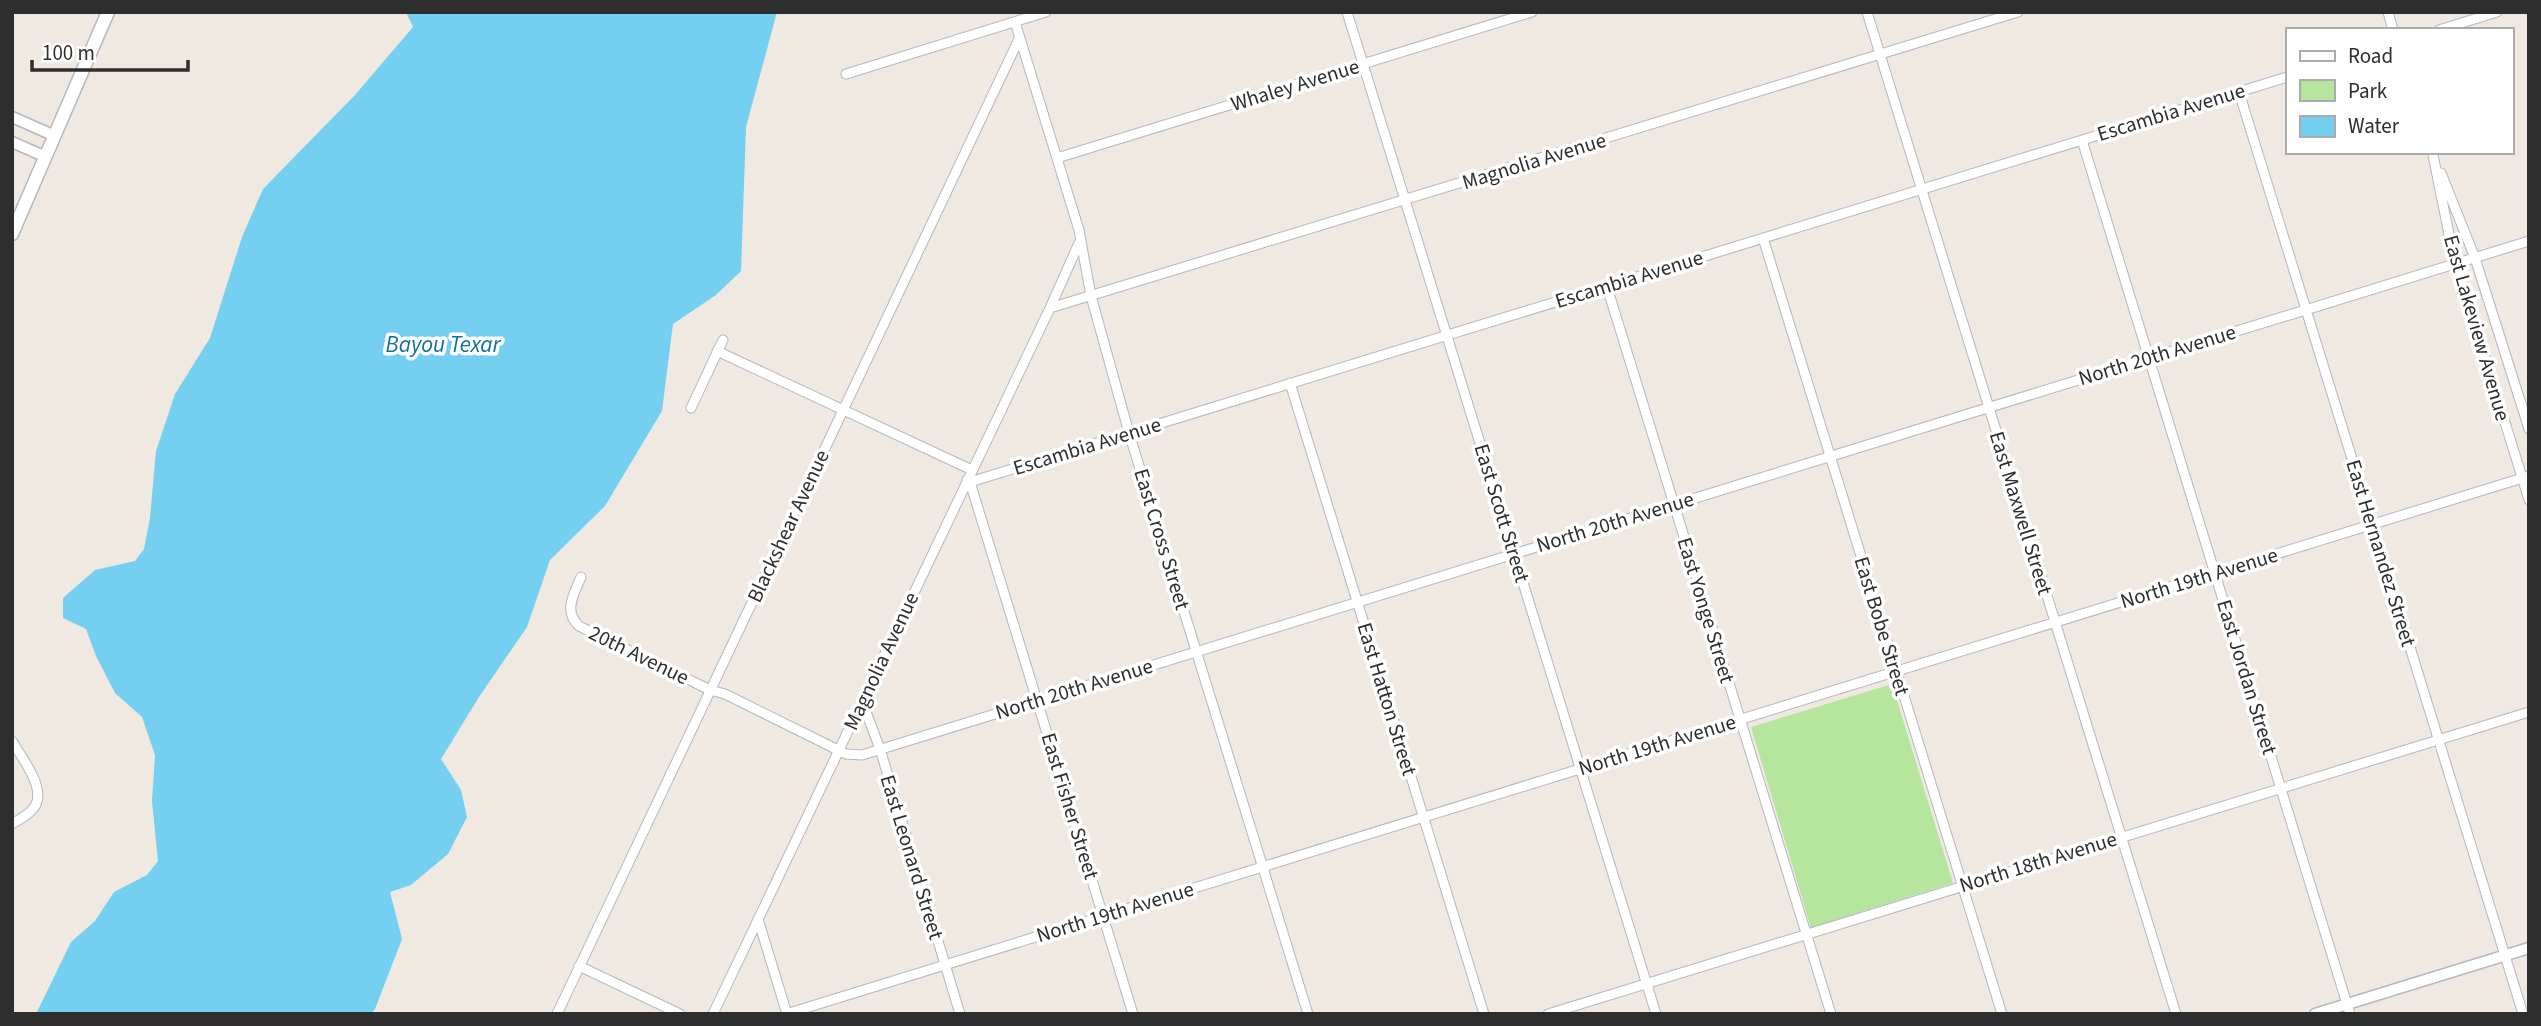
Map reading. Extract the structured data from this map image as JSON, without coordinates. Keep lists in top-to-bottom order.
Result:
{
  "streets": {
    "street": [
      "Whaley Avenue",
      "Escambia Avenue",
      "Magnolia Avenue",
      "East Lakeview Avenue",
      "North 20th Avenue",
      "East Scott Street",
      "East Maxwell Street",
      "Blackshear Avenue",
      "East Cross Street",
      "East Hernandez Street",
      "North 19th Avenue",
      "East Yonge Street",
      "East Bobe Street",
      "20th Avenue",
      "East Jordan Street",
      "East Hatton Street",
      "East Fisher Street",
      "East Leonard Street",
      "North 18th Avenue"
    ]
  },
  "crossings": [
    ["Whaley Avenue", "East Scott Street"],
    ["Whaley Avenue", "East Cross Street"],
    ["Escambia Avenue", "Magnolia Avenue"],
    ["Escambia Avenue", "East Scott Street"],
    ["Escambia Avenue", "East Maxwell Street"],
    ["Escambia Avenue", "East Cross Street"],
    ["Escambia Avenue", "East Hernandez Street"],
    ["Escambia Avenue", "East Yonge Street"],
    ["Escambia Avenue", "East Bobe Street"],
    ["Escambia Avenue", "East Jordan Street"],
    ["Escambia Avenue", "East Hatton Street"],
    ["Escambia Avenue", "East Fisher Street"],
    ["Magnolia Avenue", "North 20th Avenue"],
    ["Magnolia Avenue", "East Scott Street"],
    ["Magnolia Avenue", "East Maxwell Street"],
    ["Magnolia Avenue", "East Cross Street"],
    ["Magnolia Avenue", "East Fisher Street"],
    ["Magnolia Avenue", "East Leonard Street"],
    ["East Lakeview Avenue", "North 20th Avenue"],
    ["East Lakeview Avenue", "North 19th Avenue"],
    ["North 20th Avenue", "East Scott Street"],
    ["North 20th Avenue", "East Maxwell Street"],
    ["North 20th Avenue", "Blackshear Avenue"],
    ["North 20th Avenue", "East Cross Street"],
    ["North 20th Avenue", "East Hernandez Street"],
    ["North 20th Avenue", "East Yonge Street"],
    ["North 20th Avenue", "East Bobe Street"],
    ["North 20th Avenue", "20th Avenue"],
    ["North 20th Avenue", "East Jordan Street"],
    ["North 20th Avenue", "East Hatton Street"],
    ["North 20th Avenue", "East Fisher Street"],
    ["North 20th Avenue", "East Leonard Street"],
    ["East Scott Street", "North 19th Avenue"],
    ["East Scott Street", "North 18th Avenue"],
    ["East Maxwell Street", "North 19th Avenue"],
    ["East Maxwell Street", "North 18th Avenue"],
    ["Blackshear Avenue", "East Cross Street"],
    ["Blackshear Avenue", "20th Avenue"],
    ["East Cross Street", "North 19th Avenue"],
    ["East Hernandez Street", "North 19th Avenue"],
    ["East Hernandez Street", "North 18th Avenue"],
    ["North 19th Avenue", "East Yonge Street"],
    ["North 19th Avenue", "East Bobe Street"],
    ["North 19th Avenue", "East Jordan Street"],
    ["North 19th Avenue", "East Hatton Street"],
    ["North 19th Avenue", "East Fisher Street"],
    ["North 19th Avenue", "East Leonard Street"],
    ["East Yonge Street", "North 18th Avenue"],
    ["East Bobe Street", "North 18th Avenue"],
    ["East Jordan Street", "North 18th Avenue"]
  ],
  "water": ["Bayou Texar"],
  "legend": ["Road", "Park", "Water"],
  "scale_bar": "100 m"
}
